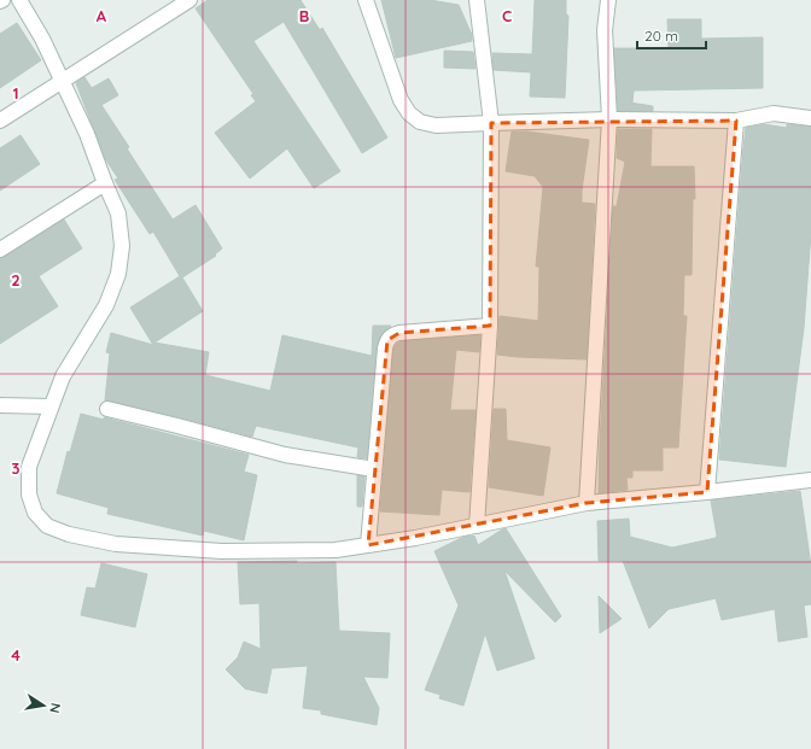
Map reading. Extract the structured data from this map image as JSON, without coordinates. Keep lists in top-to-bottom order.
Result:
{
  "scale_bar": "20 m",
  "north": "right",
  "grid": {
    "columns": ["A", "B", "C"],
    "rows": [
      "1",
      "2",
      "3",
      "4"
    ]
  }
}
